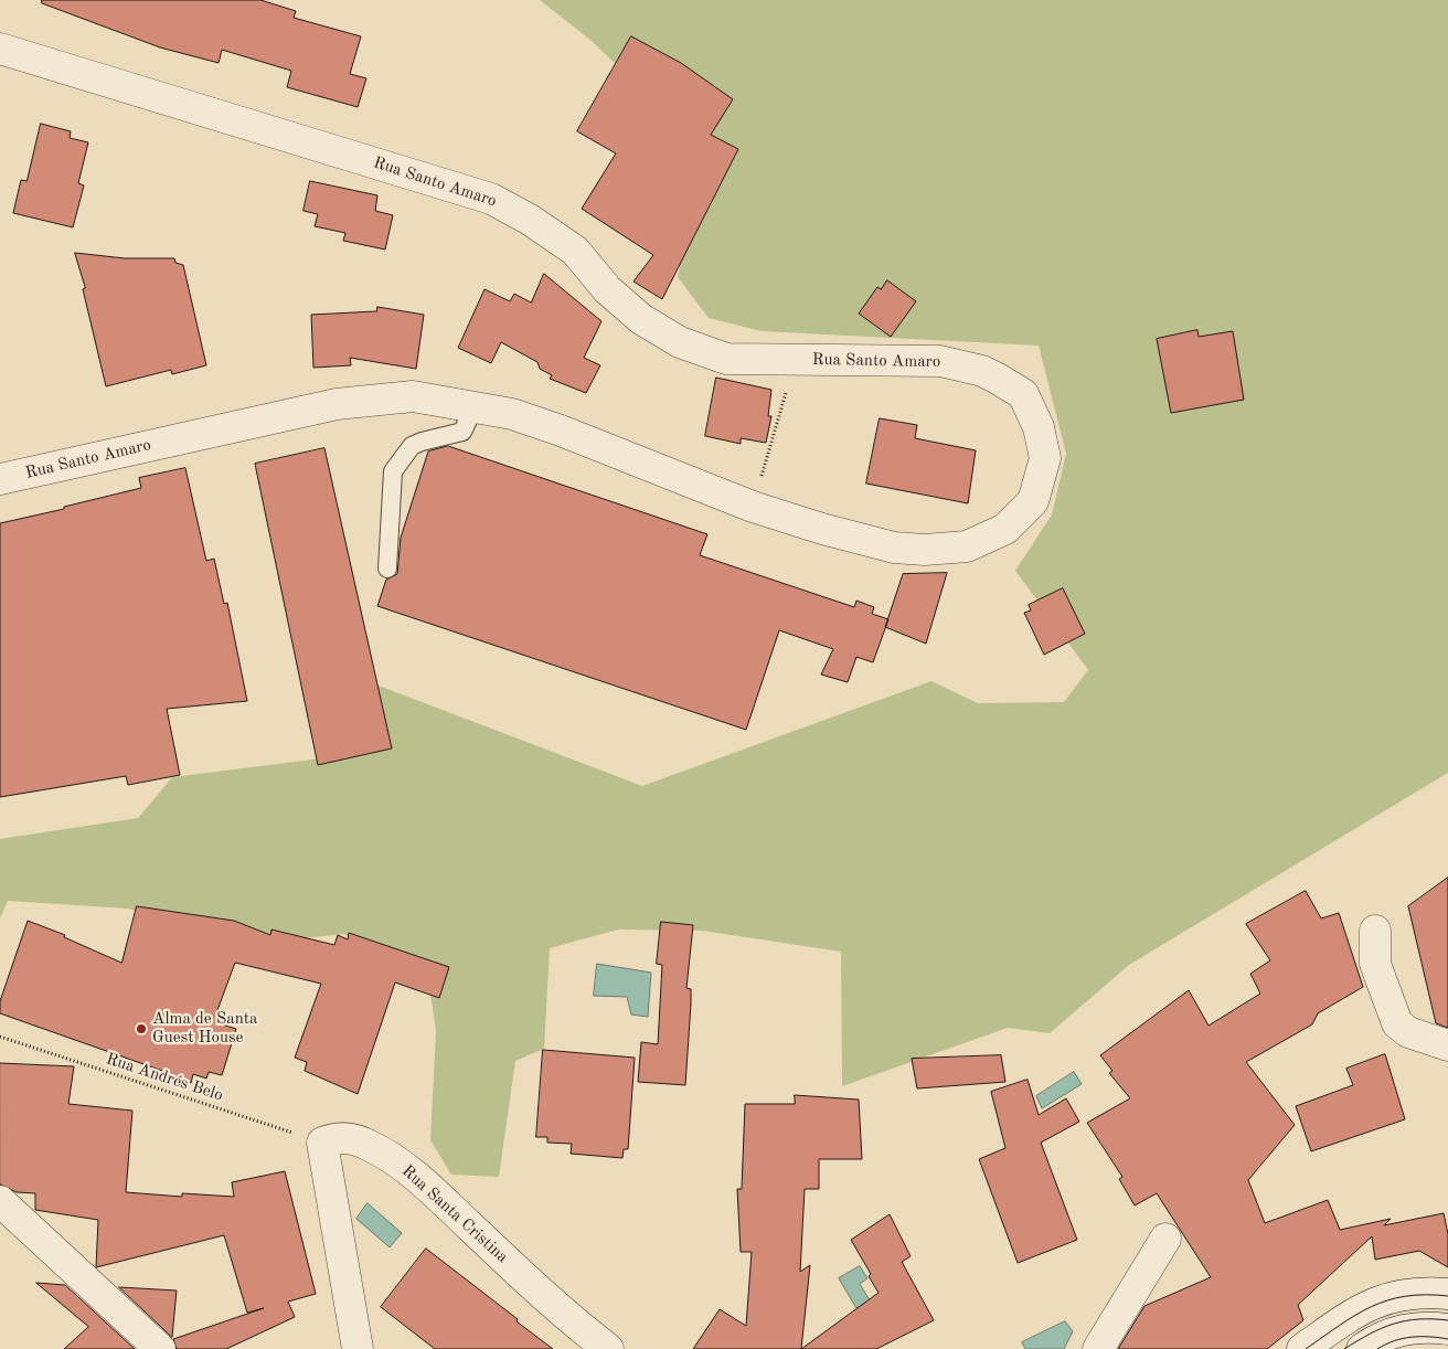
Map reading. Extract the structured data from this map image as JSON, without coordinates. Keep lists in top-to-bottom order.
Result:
{
  "streets": {
    "street": ["Rua Santo Amaro", "Rua Santa Cristina"],
    "path": ["Rua Andrés Belo"]
  },
  "crossings": [
    ["Rua Andrés Belo", "Rua Santa Cristina"]
  ],
  "places": ["Alma de Santa Guest House"]
}
